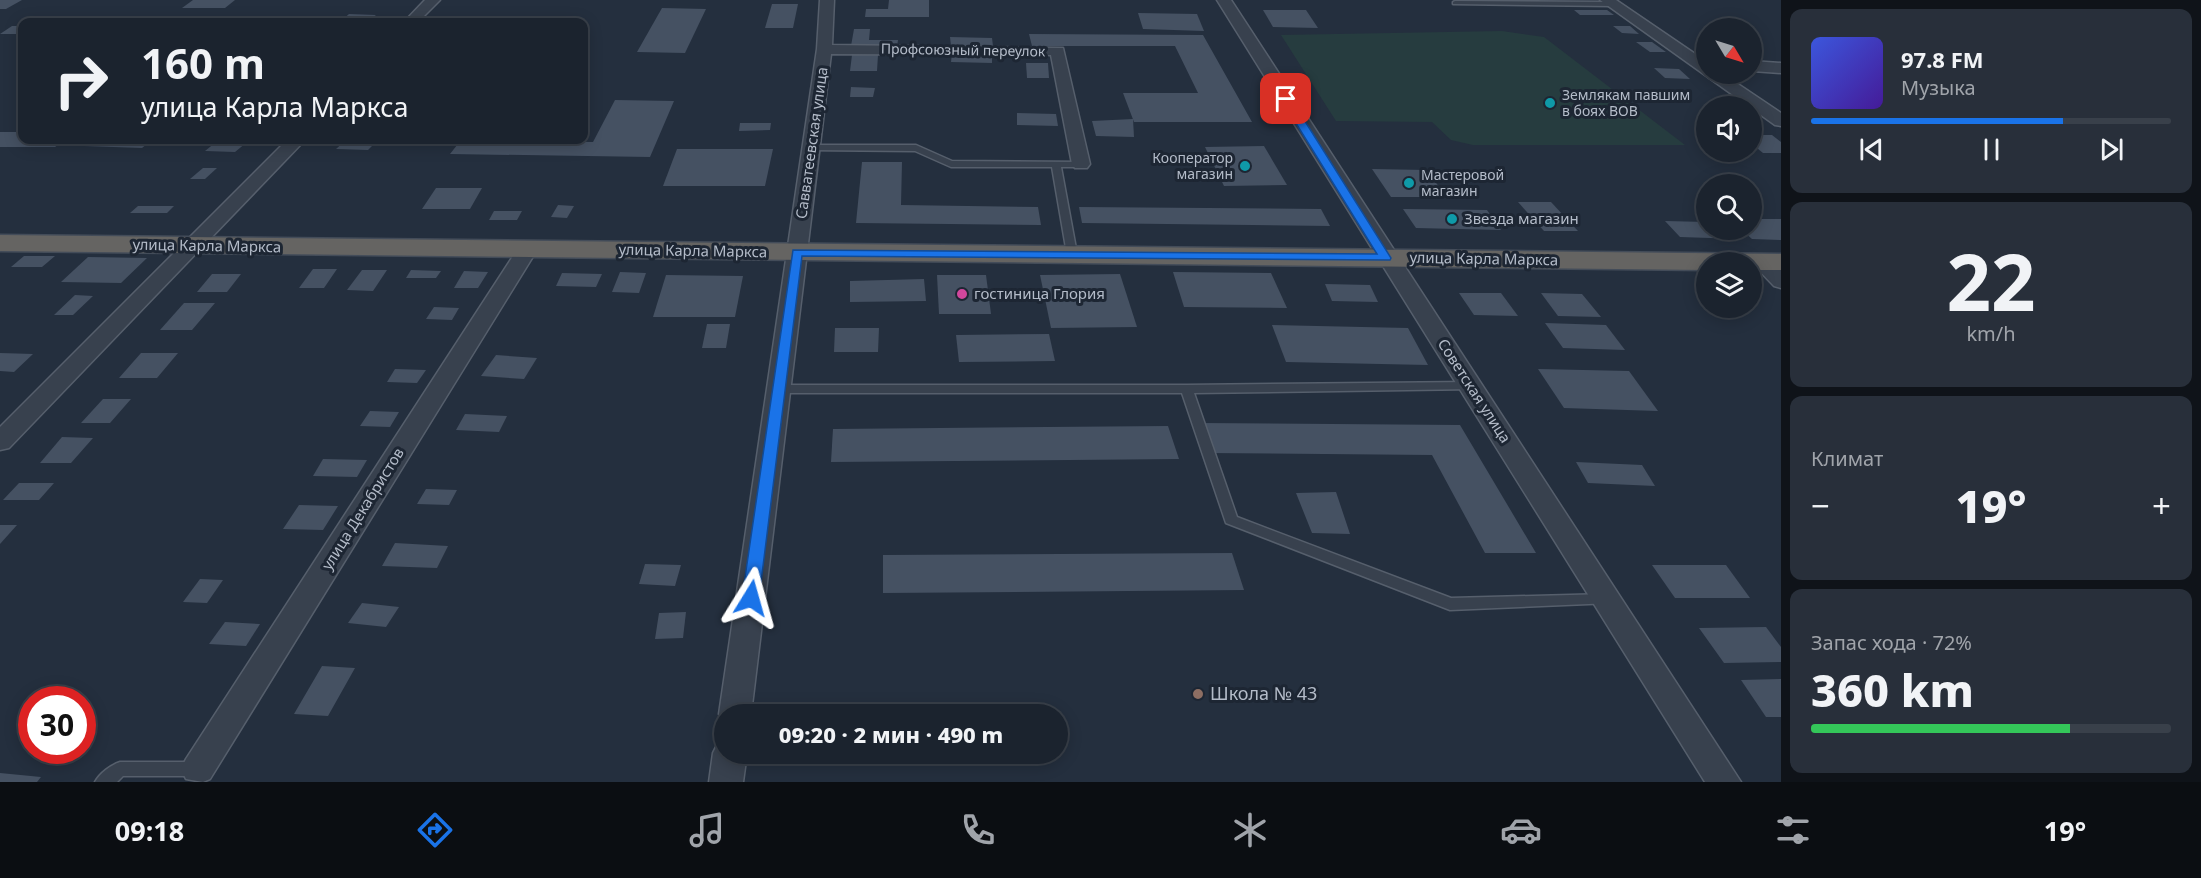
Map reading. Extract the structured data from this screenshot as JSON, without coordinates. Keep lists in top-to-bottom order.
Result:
{
  "streets": {
    "highway": ["улица Карла Маркса"],
    "street": [
      "Профсоюзный переулок",
      "Савватеевская улица",
      "Советская улица",
      "улица Декабристов"
    ]
  },
  "crossings": [
    ["Профсоюзный переулок", "Савватеевская улица"],
    ["Савватеевская улица", "улица Карла Маркса"],
    ["улица Карла Маркса", "Советская улица"],
    ["улица Карла Маркса", "улица Декабристов"]
  ],
  "places": [
    "Землякам павшим в боях ВОВ",
    "Кооператор магазин",
    "Мастеровой магазин",
    "Звезда магазин",
    "гостиница Глория",
    "Школа № 43"
  ],
  "north": "bottom right",
  "page": {
    "turn": ["160 m", "улица Карла Маркса"],
    "song": ["97.8 FM", "Музыка"],
    "tile": [
      ["22", "km/h"],
      "Климат",
      ["Запас хода · 72%", "360 km"]
    ],
    "heat": ["−", "19°", "+"],
    "limit": "30",
    "trip": "09:20 · 2 мин · 490 m",
    "tabs": ["09:18", "19°"]
  }
}
